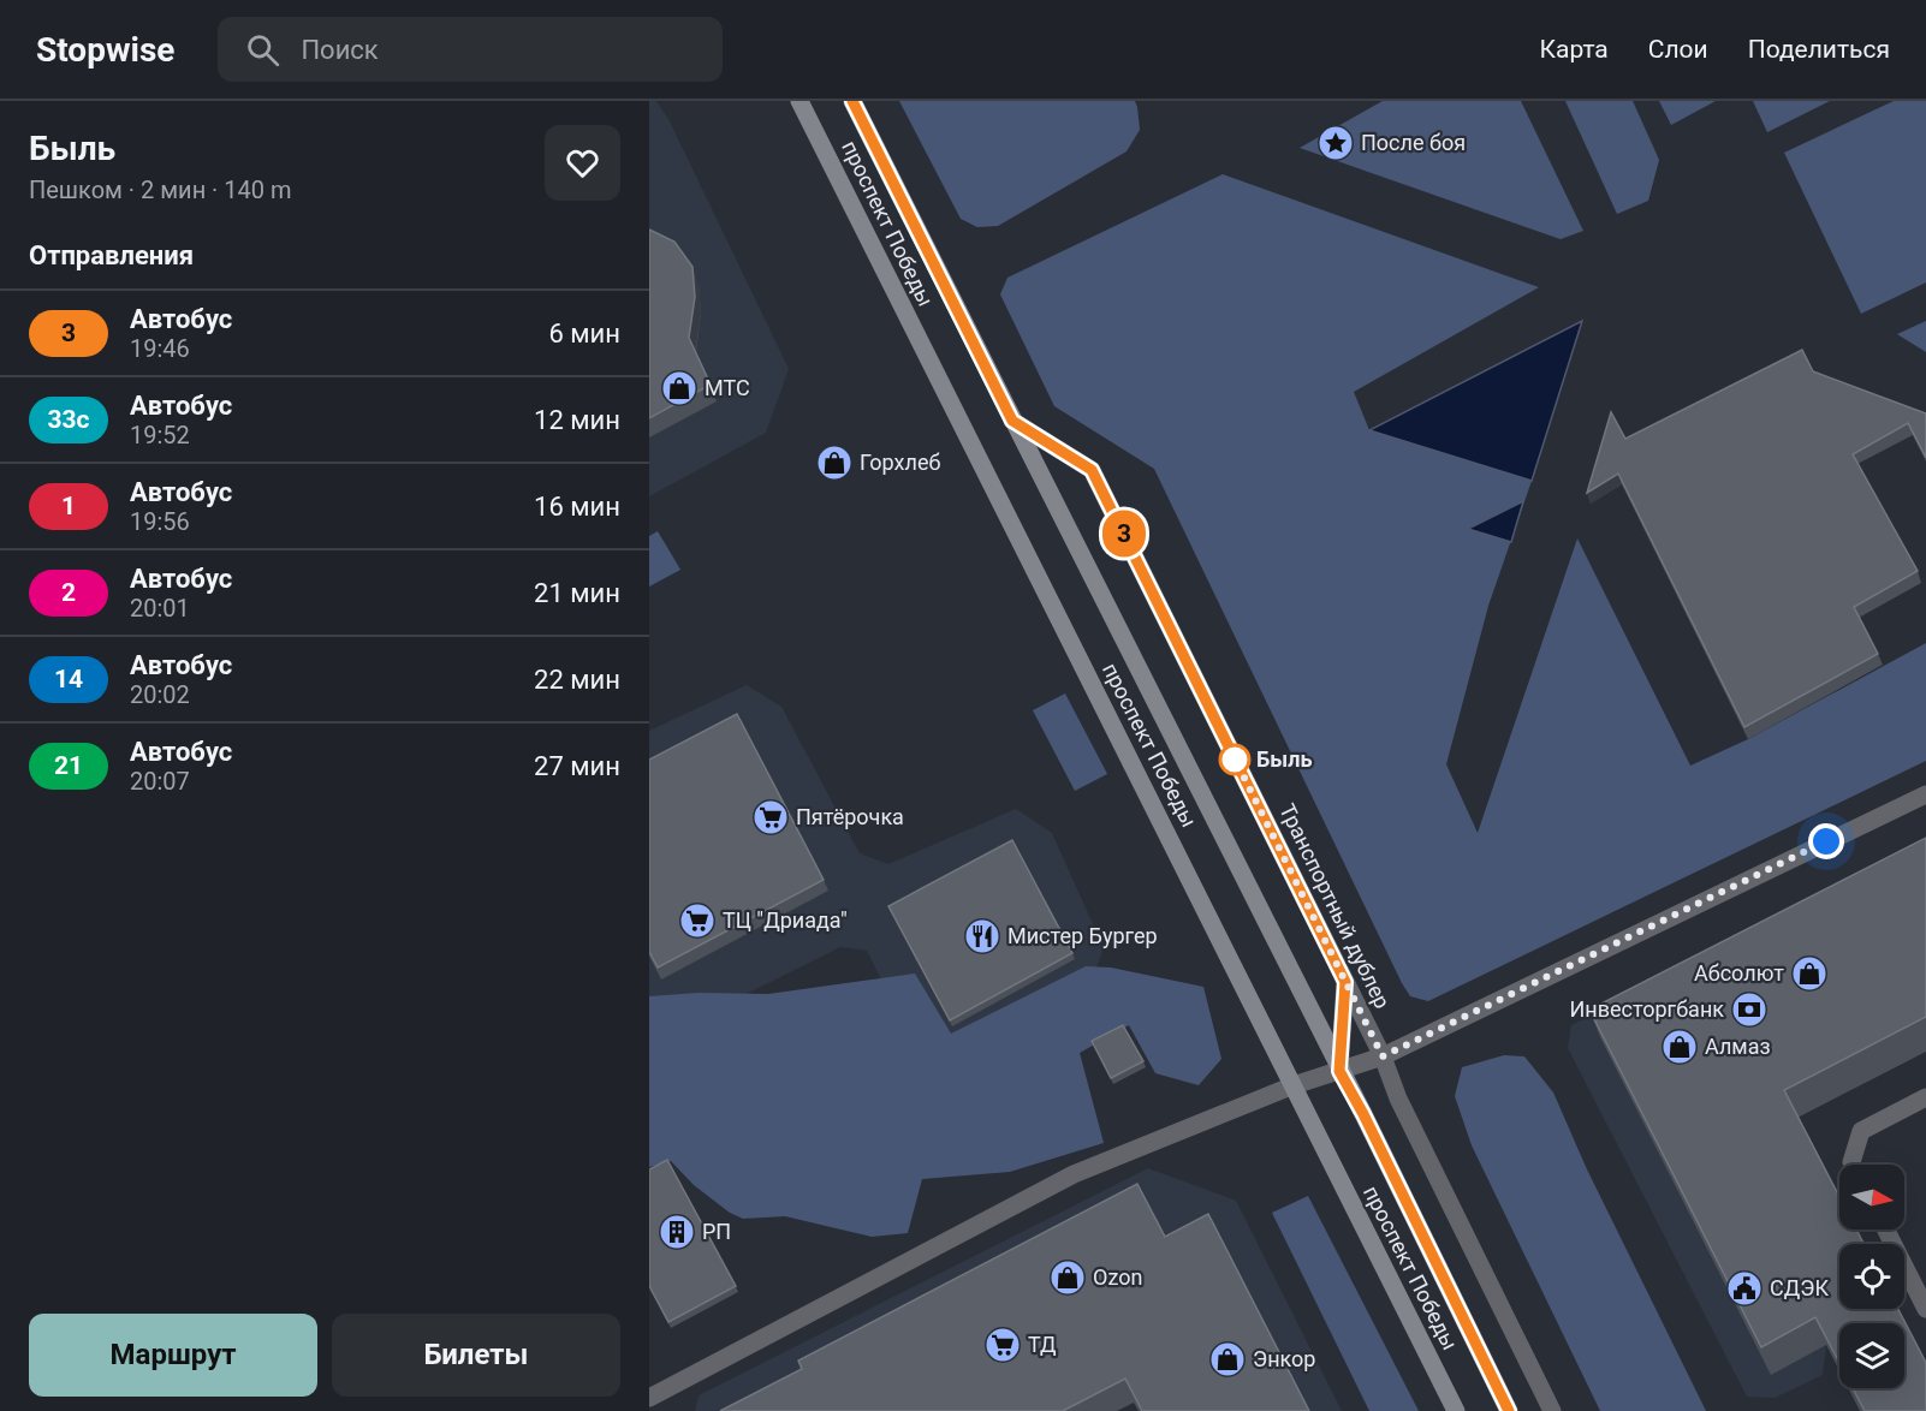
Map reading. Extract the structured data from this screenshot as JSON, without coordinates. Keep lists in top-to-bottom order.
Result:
{
  "streets": {
    "main road": ["проспект Победы"],
    "lane": ["Транспортный дублер"]
  },
  "crossings": [
    ["проспект Победы", "Транспортный дублер"]
  ],
  "places": {
    "place": ["После боя"],
    "shop": [
      "МТС",
      "Горхлеб",
      "Абсолют",
      "Алмаз",
      "Ozon",
      "Энкор"
    ],
    "other": ["Быль"],
    "supermarket": ["Пятёрочка", "ТЦ \"Дриада\"", "ТД"],
    "restaurant": ["Мистер Бургер"],
    "bank": ["Инвесторгбанк"],
    "building": ["РП"],
    "public building": ["СДЭК"]
  },
  "lines": ["bus line 3"],
  "north": "right",
  "page": {
    "header": "Stopwise",
    "search": "Поиск",
    "nav": ["Карта", "Слои", "Поделиться"],
    "heading": [
      ["Быль", "Пешком · 2 мин · 140 m"],
      "Отправления"
    ],
    "on_map": "3",
    "list": [
      {
        "mark": "3",
        "name": "Автобус",
        "note": "19:46",
        "value": "6 мин"
      },
      {
        "mark": "33с",
        "name": "Автобус",
        "note": "19:52",
        "value": "12 мин"
      },
      {
        "mark": "1",
        "name": "Автобус",
        "note": "19:56",
        "value": "16 мин"
      },
      {
        "mark": "2",
        "name": "Автобус",
        "note": "20:01",
        "value": "21 мин"
      },
      {
        "mark": "14",
        "name": "Автобус",
        "note": "20:02",
        "value": "22 мин"
      },
      {
        "mark": "21",
        "name": "Автобус",
        "note": "20:07",
        "value": "27 мин"
      }
    ],
    "buttons": ["Маршрут", "Билеты"]
  }
}
